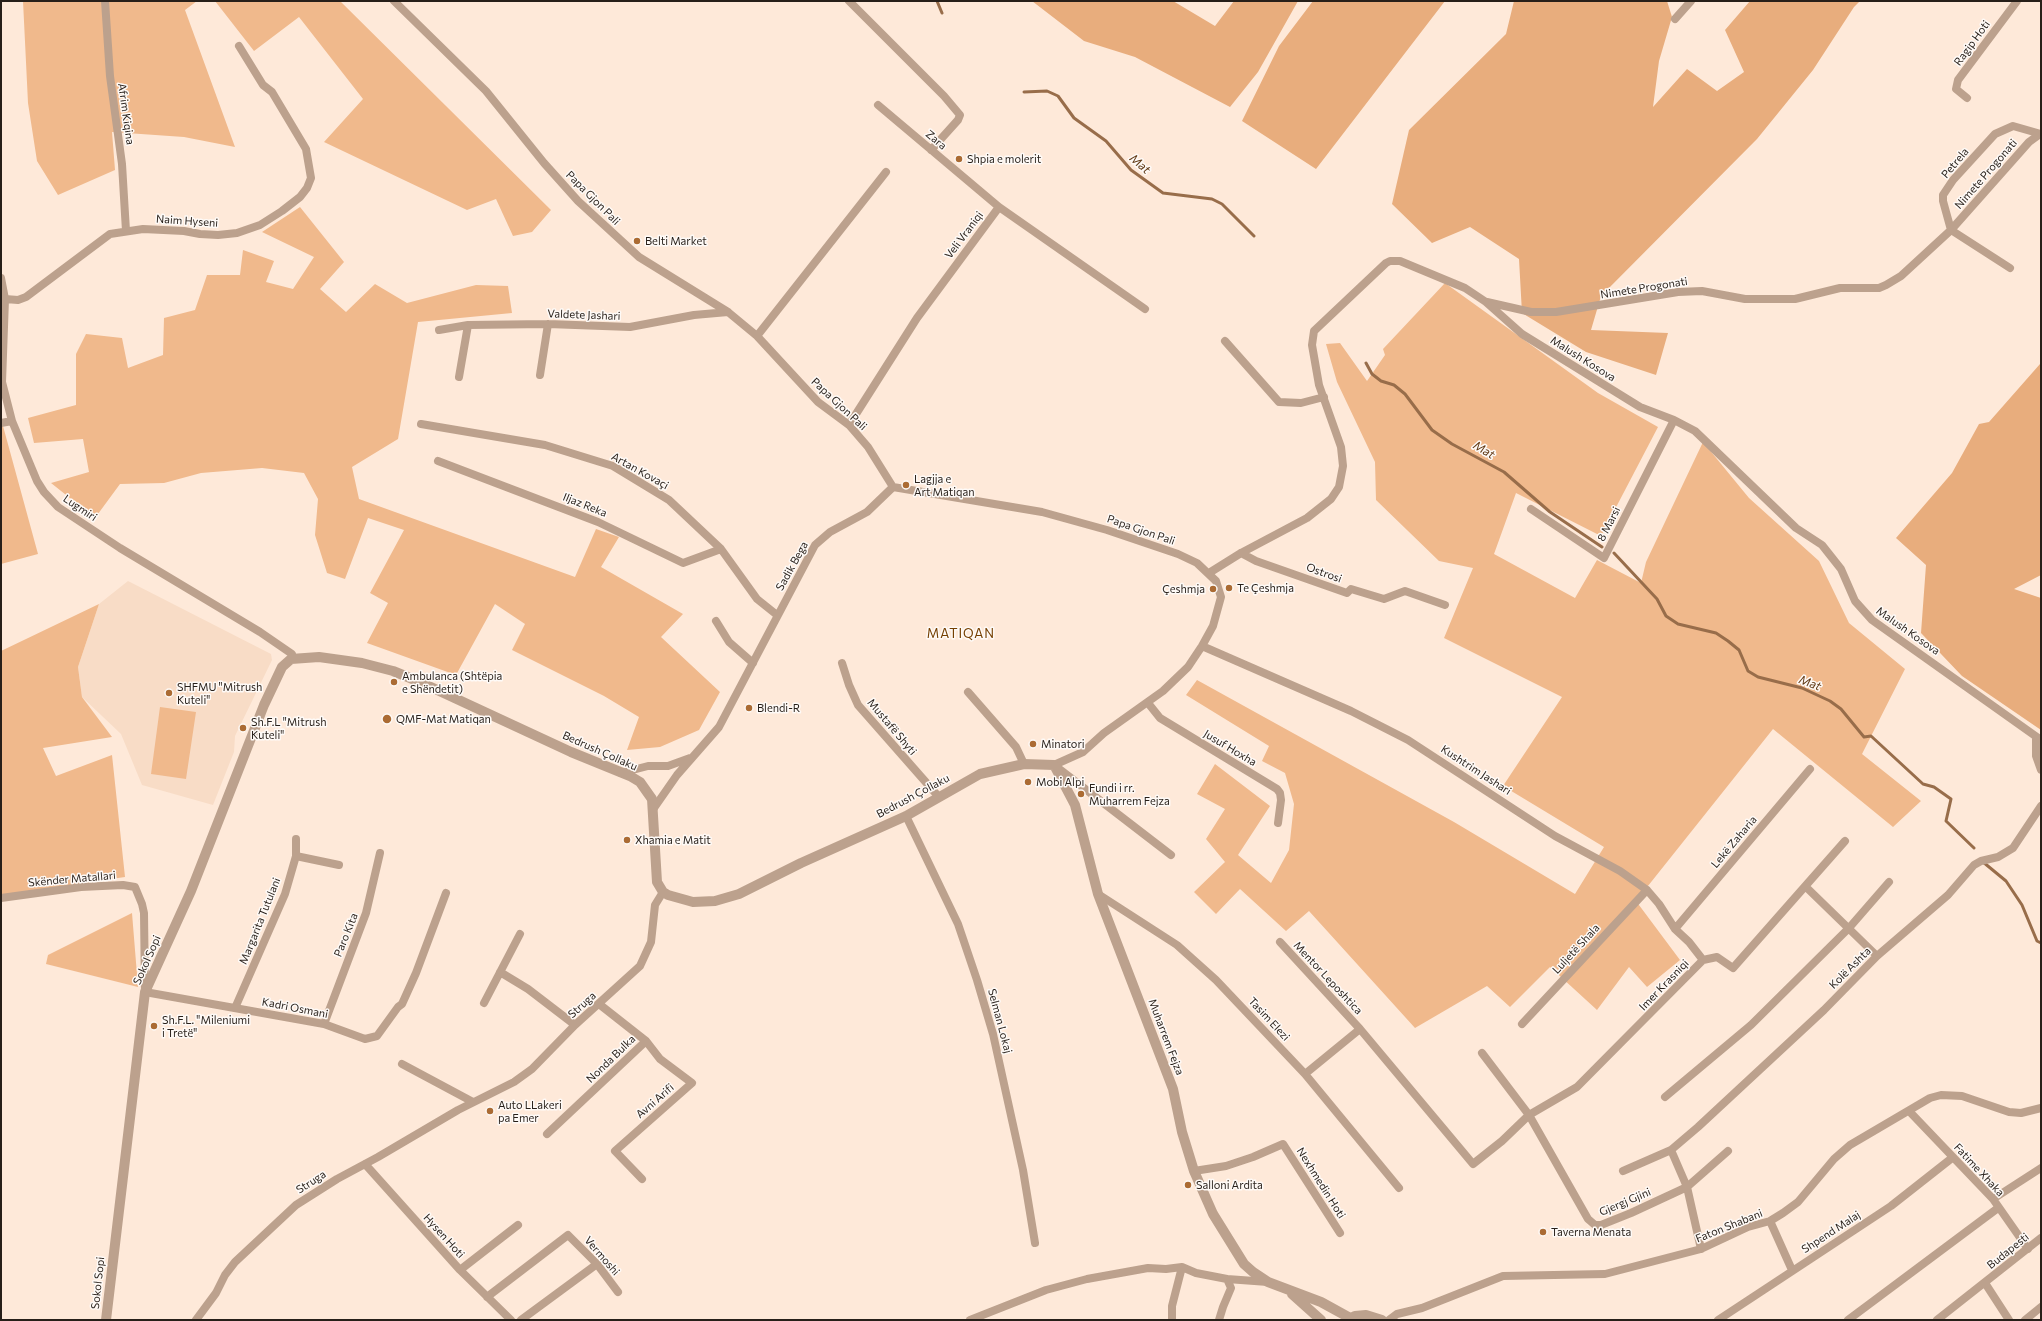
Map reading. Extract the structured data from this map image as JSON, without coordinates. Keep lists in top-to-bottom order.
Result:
{
  "streets": {
    "street": [
      "Ragip Hoti",
      "Afrim Kiqina",
      "Zara",
      "Petrela",
      "Nimete Progonati",
      "Papa Gjon Pali",
      "Naim Hyseni",
      "Veli Vraniqi",
      "Valdete Jashari",
      "Malush Kosova",
      "Artan Kovaçi",
      "Iljaz Reka",
      "Lugmiri",
      "8 Marsi",
      "Sadik Bega",
      "Ostrosi",
      "Mustafë Shyti",
      "Jusuf Hoxha",
      "Bedrush Çollaku",
      "Kushtrim Jashari",
      "Lekë Zaharia",
      "Skënder Matallari",
      "Margarita Tutulani",
      "Paro Kita",
      "Luljetë Shala",
      "Sokol Sopi",
      "Kolë Ashta",
      "Mentor Leposhtica",
      "Imer Krasniqi",
      "Struga",
      "Kadri Osmani",
      "Tasim Elezi",
      "Selman Lokaj",
      "Muharrem Fejza",
      "Nonda Bulka",
      "Avni Arifi",
      "Fatime Xhaka",
      "Nexhmedin Hoti",
      "Gjergj Gjini",
      "Faton Shabani",
      "Shpend Malaj",
      "Hysen Hoti",
      "Budapesti",
      "Vermoshi"
    ]
  },
  "crossings": [
    ["Afrim Kiqina", "Naim Hyseni"],
    ["Zara", "Veli Vraniqi"],
    ["Petrela", "Nimete Progonati"],
    ["Nimete Progonati", "Malush Kosova"],
    ["Papa Gjon Pali", "Veli Vraniqi"],
    ["Papa Gjon Pali", "Valdete Jashari"],
    ["Papa Gjon Pali", "Malush Kosova"],
    ["Papa Gjon Pali", "Sadik Bega"],
    ["Papa Gjon Pali", "Jusuf Hoxha"],
    ["Papa Gjon Pali", "Bedrush Çollaku"],
    ["Papa Gjon Pali", "Kushtrim Jashari"],
    ["Papa Gjon Pali", "Muharrem Fejza"],
    ["Naim Hyseni", "Lugmiri"],
    ["Malush Kosova", "8 Marsi"],
    ["Malush Kosova", "Ostrosi"],
    ["Artan Kovaçi", "Iljaz Reka"],
    ["Artan Kovaçi", "Sadik Bega"],
    ["Lugmiri", "Bedrush Çollaku"],
    ["Lugmiri", "Sokol Sopi"],
    ["Sadik Bega", "Bedrush Çollaku"],
    ["Mustafë Shyti", "Bedrush Çollaku"],
    ["Bedrush Çollaku", "Sokol Sopi"],
    ["Bedrush Çollaku", "Struga"],
    ["Bedrush Çollaku", "Selman Lokaj"],
    ["Bedrush Çollaku", "Muharrem Fejza"],
    ["Kushtrim Jashari", "Lekë Zaharia"],
    ["Kushtrim Jashari", "Luljetë Shala"],
    ["Kushtrim Jashari", "Imer Krasniqi"],
    ["Skënder Matallari", "Sokol Sopi"],
    ["Skënder Matallari", "Kadri Osmani"],
    ["Margarita Tutulani", "Kadri Osmani"],
    ["Paro Kita", "Kadri Osmani"],
    ["Sokol Sopi", "Kadri Osmani"],
    ["Mentor Leposhtica", "Imer Krasniqi"],
    ["Imer Krasniqi", "Gjergj Gjini"],
    ["Struga", "Nonda Bulka"],
    ["Struga", "Hysen Hoti"],
    ["Tasim Elezi", "Muharrem Fejza"],
    ["Muharrem Fejza", "Nexhmedin Hoti"],
    ["Nonda Bulka", "Avni Arifi"],
    ["Fatime Xhaka", "Faton Shabani"],
    ["Fatime Xhaka", "Shpend Malaj"],
    ["Fatime Xhaka", "Budapesti"],
    ["Hysen Hoti", "Vermoshi"]
  ],
  "districts": ["MATIQAN"],
  "water": ["Mat"],
  "places": [
    "Shpia e molerit",
    "Belti Market",
    "Lagjja e Art Matiqan",
    "Te Çeshmja",
    "Çeshmja",
    "Ambulanca (Shtëpia e Shëndetit)",
    "SHFMU \"Mitrush Kuteli\"",
    "Blendi-R",
    "QMF-Mat Matiqan",
    "Sh.F.L \"Mitrush Kuteli\"",
    "Minatori",
    "Mobi Alpi",
    "Fundi i rr. Muharrem Fejza",
    "Xhamia e Matit",
    "Sh.F.L. \"Mileniumi i Tretë\"",
    "Auto LLakeri pa Emer",
    "Salloni Ardita",
    "Taverna Menata"
  ]
}
